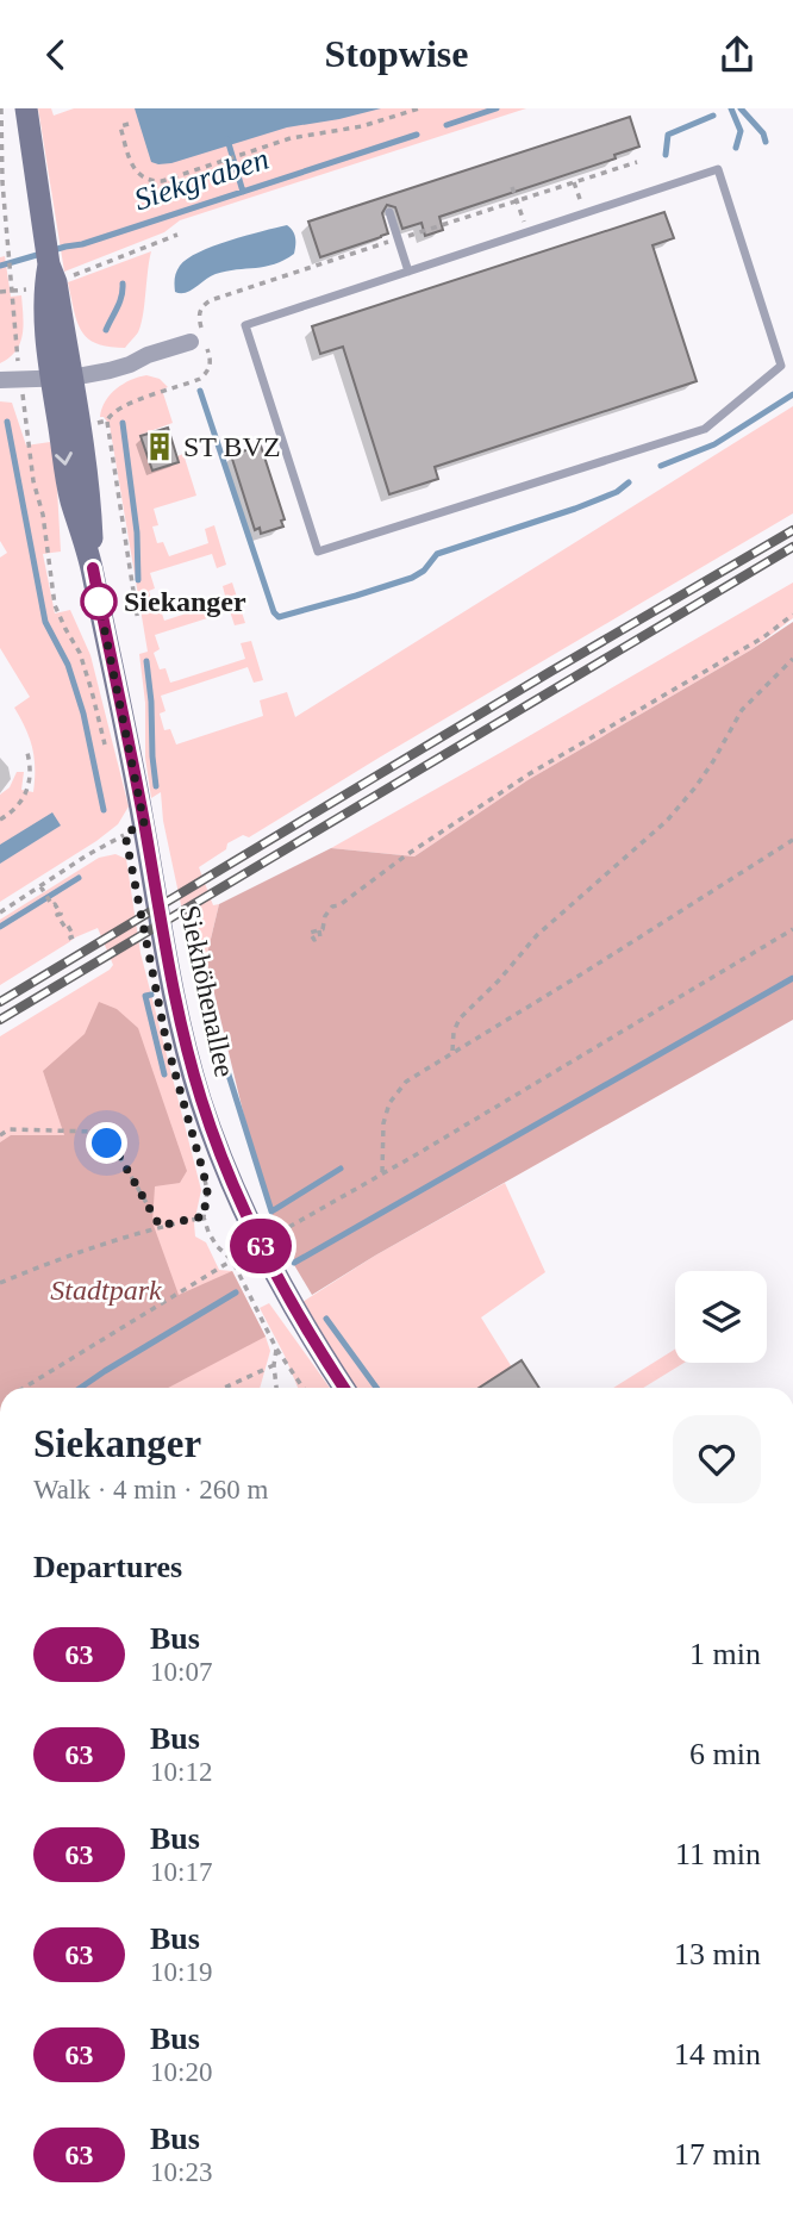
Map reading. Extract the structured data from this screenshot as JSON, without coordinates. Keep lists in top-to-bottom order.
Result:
{
  "streets": {
    "main road": ["Siekhöhenallee"]
  },
  "water": ["Siekgraben"],
  "parks": ["Stadtpark"],
  "places": {
    "building": ["ST BVZ"],
    "other": ["Siekanger"]
  },
  "lines": ["bus line 63"],
  "page": {
    "header": "Stopwise",
    "on_map": "63",
    "heading": [
      ["Siekanger", "Walk · 4 min · 260 m"],
      "Departures"
    ],
    "list": [
      {
        "mark": "63",
        "name": "Bus",
        "note": "10:07",
        "value": "1 min"
      },
      {
        "mark": "63",
        "name": "Bus",
        "note": "10:12",
        "value": "6 min"
      },
      {
        "mark": "63",
        "name": "Bus",
        "note": "10:17",
        "value": "11 min"
      },
      {
        "mark": "63",
        "name": "Bus",
        "note": "10:19",
        "value": "13 min"
      },
      {
        "mark": "63",
        "name": "Bus",
        "note": "10:20",
        "value": "14 min"
      },
      {
        "mark": "63",
        "name": "Bus",
        "note": "10:23",
        "value": "17 min"
      }
    ]
  }
}
